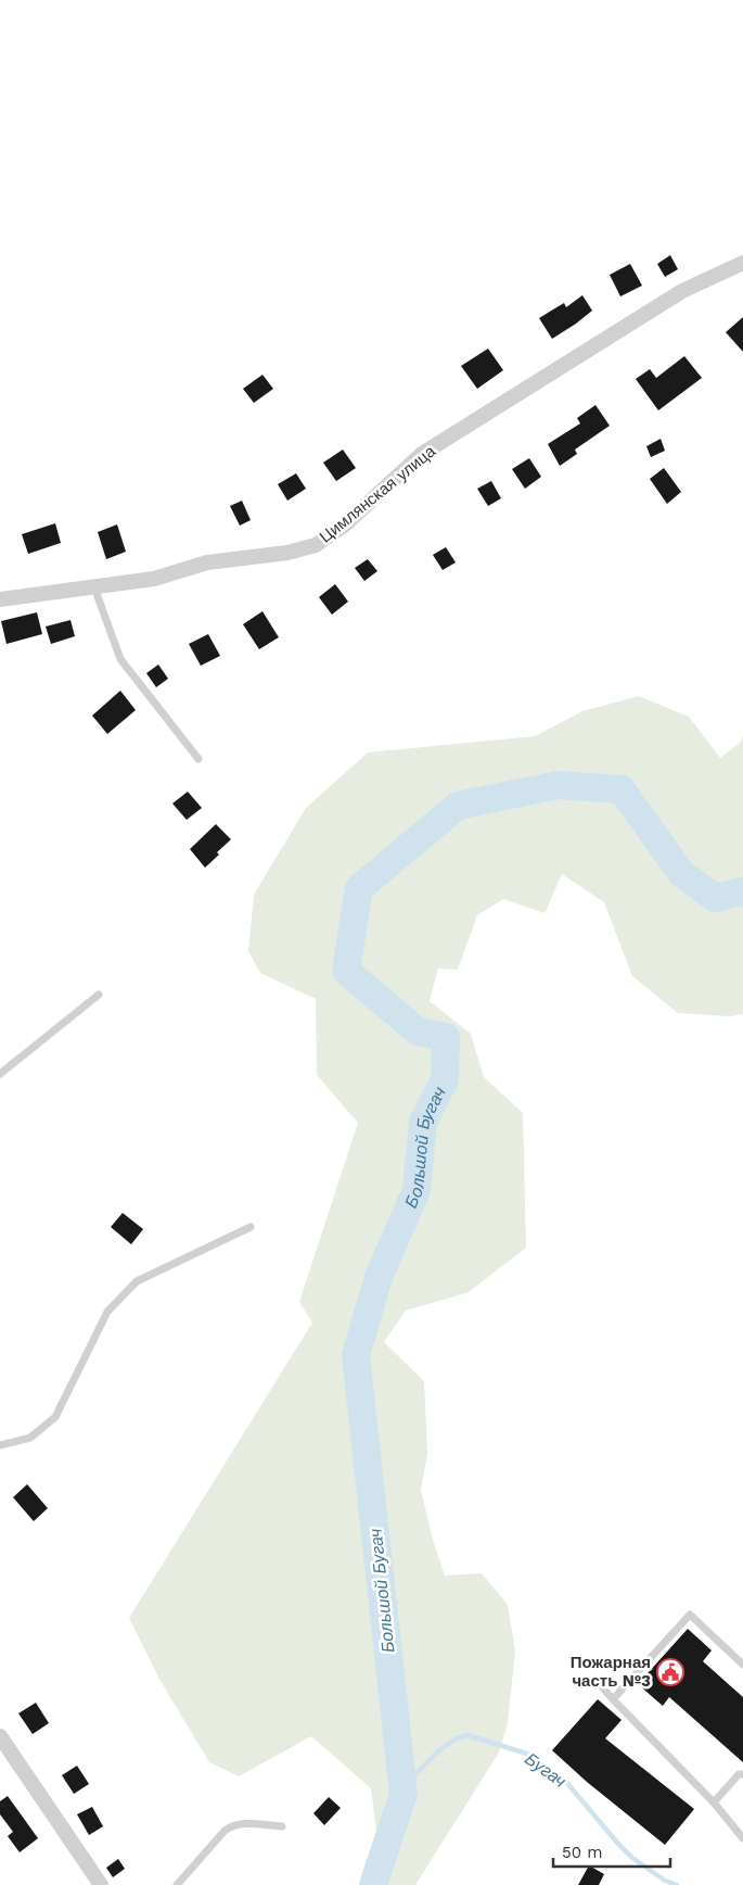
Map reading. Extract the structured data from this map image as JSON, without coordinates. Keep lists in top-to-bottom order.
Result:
{
  "streets": {
    "street": ["Цимлянская улица"]
  },
  "water": ["Большой Бугач", "Бугач"],
  "places": {
    "public building": ["Пожарная часть №3"]
  },
  "scale_bar": "50 m"
}
